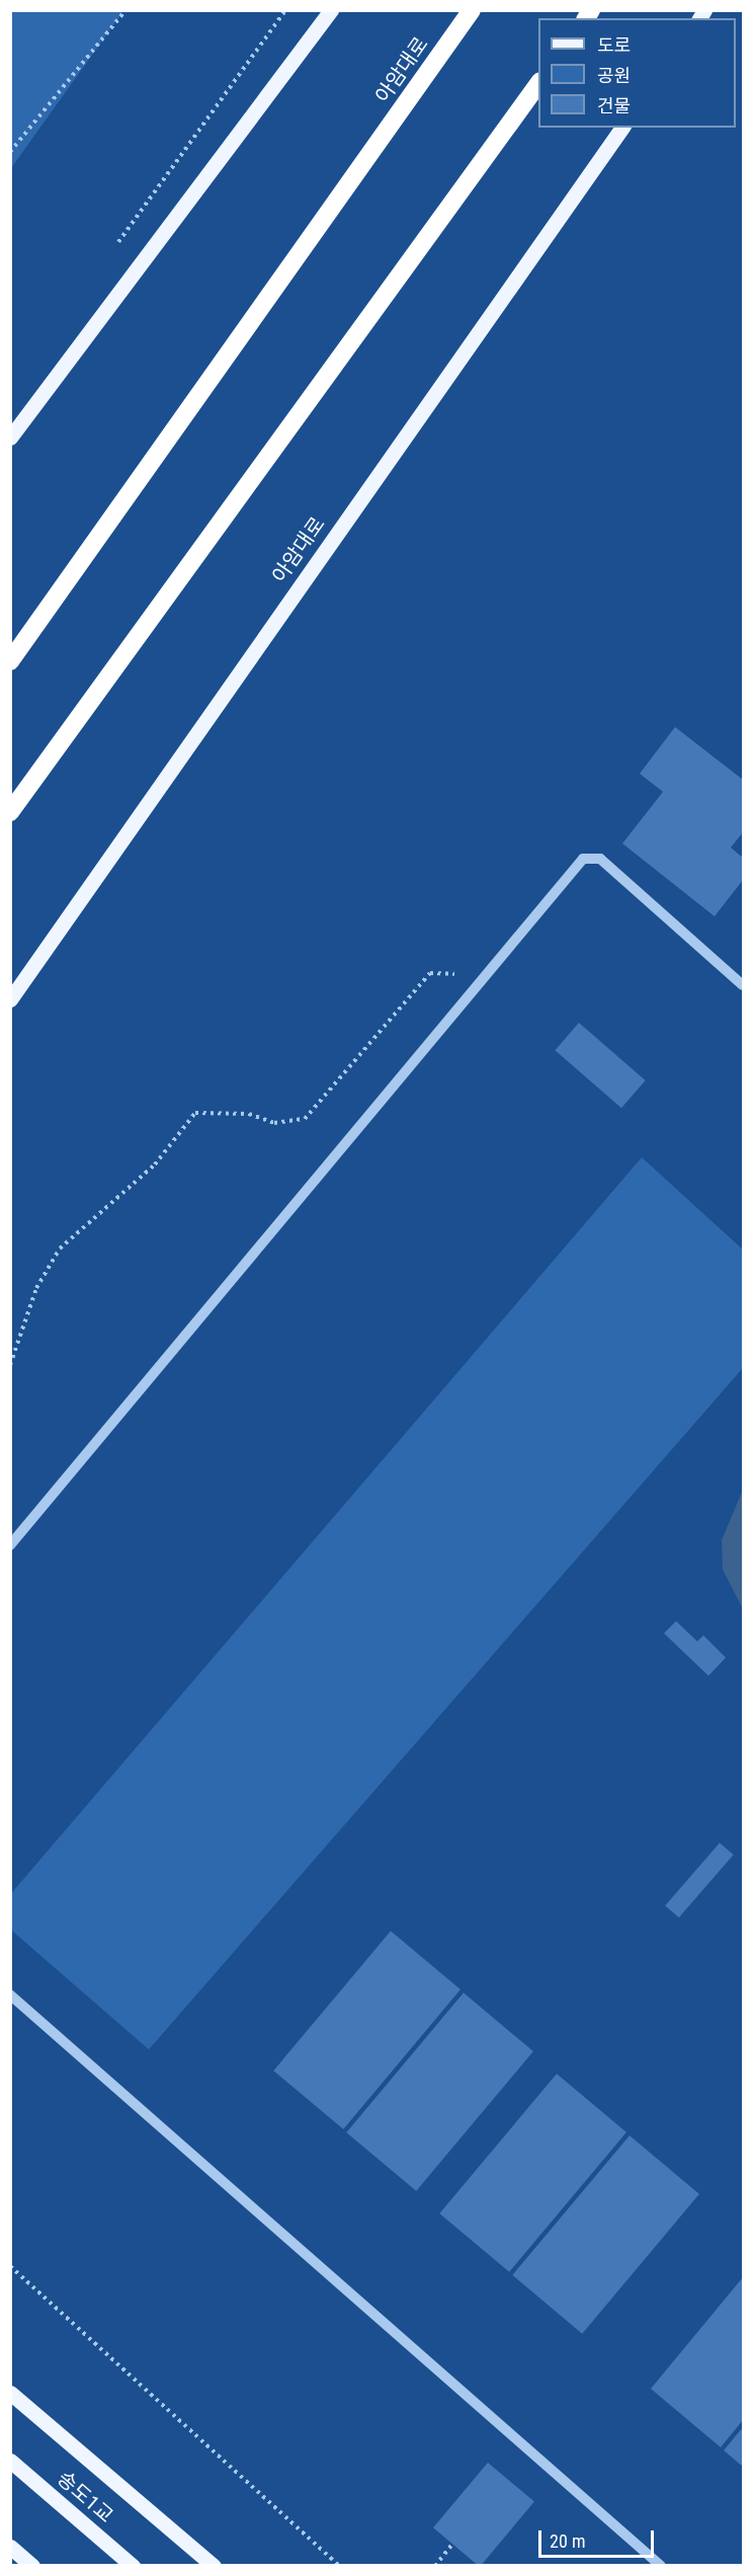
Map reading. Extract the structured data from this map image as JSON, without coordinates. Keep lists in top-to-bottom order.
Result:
{
  "streets": {
    "highway": ["아암대로"],
    "main road": ["송도1교"]
  },
  "legend": ["도로", "공원", "건물"],
  "scale_bar": "20 m"
}
